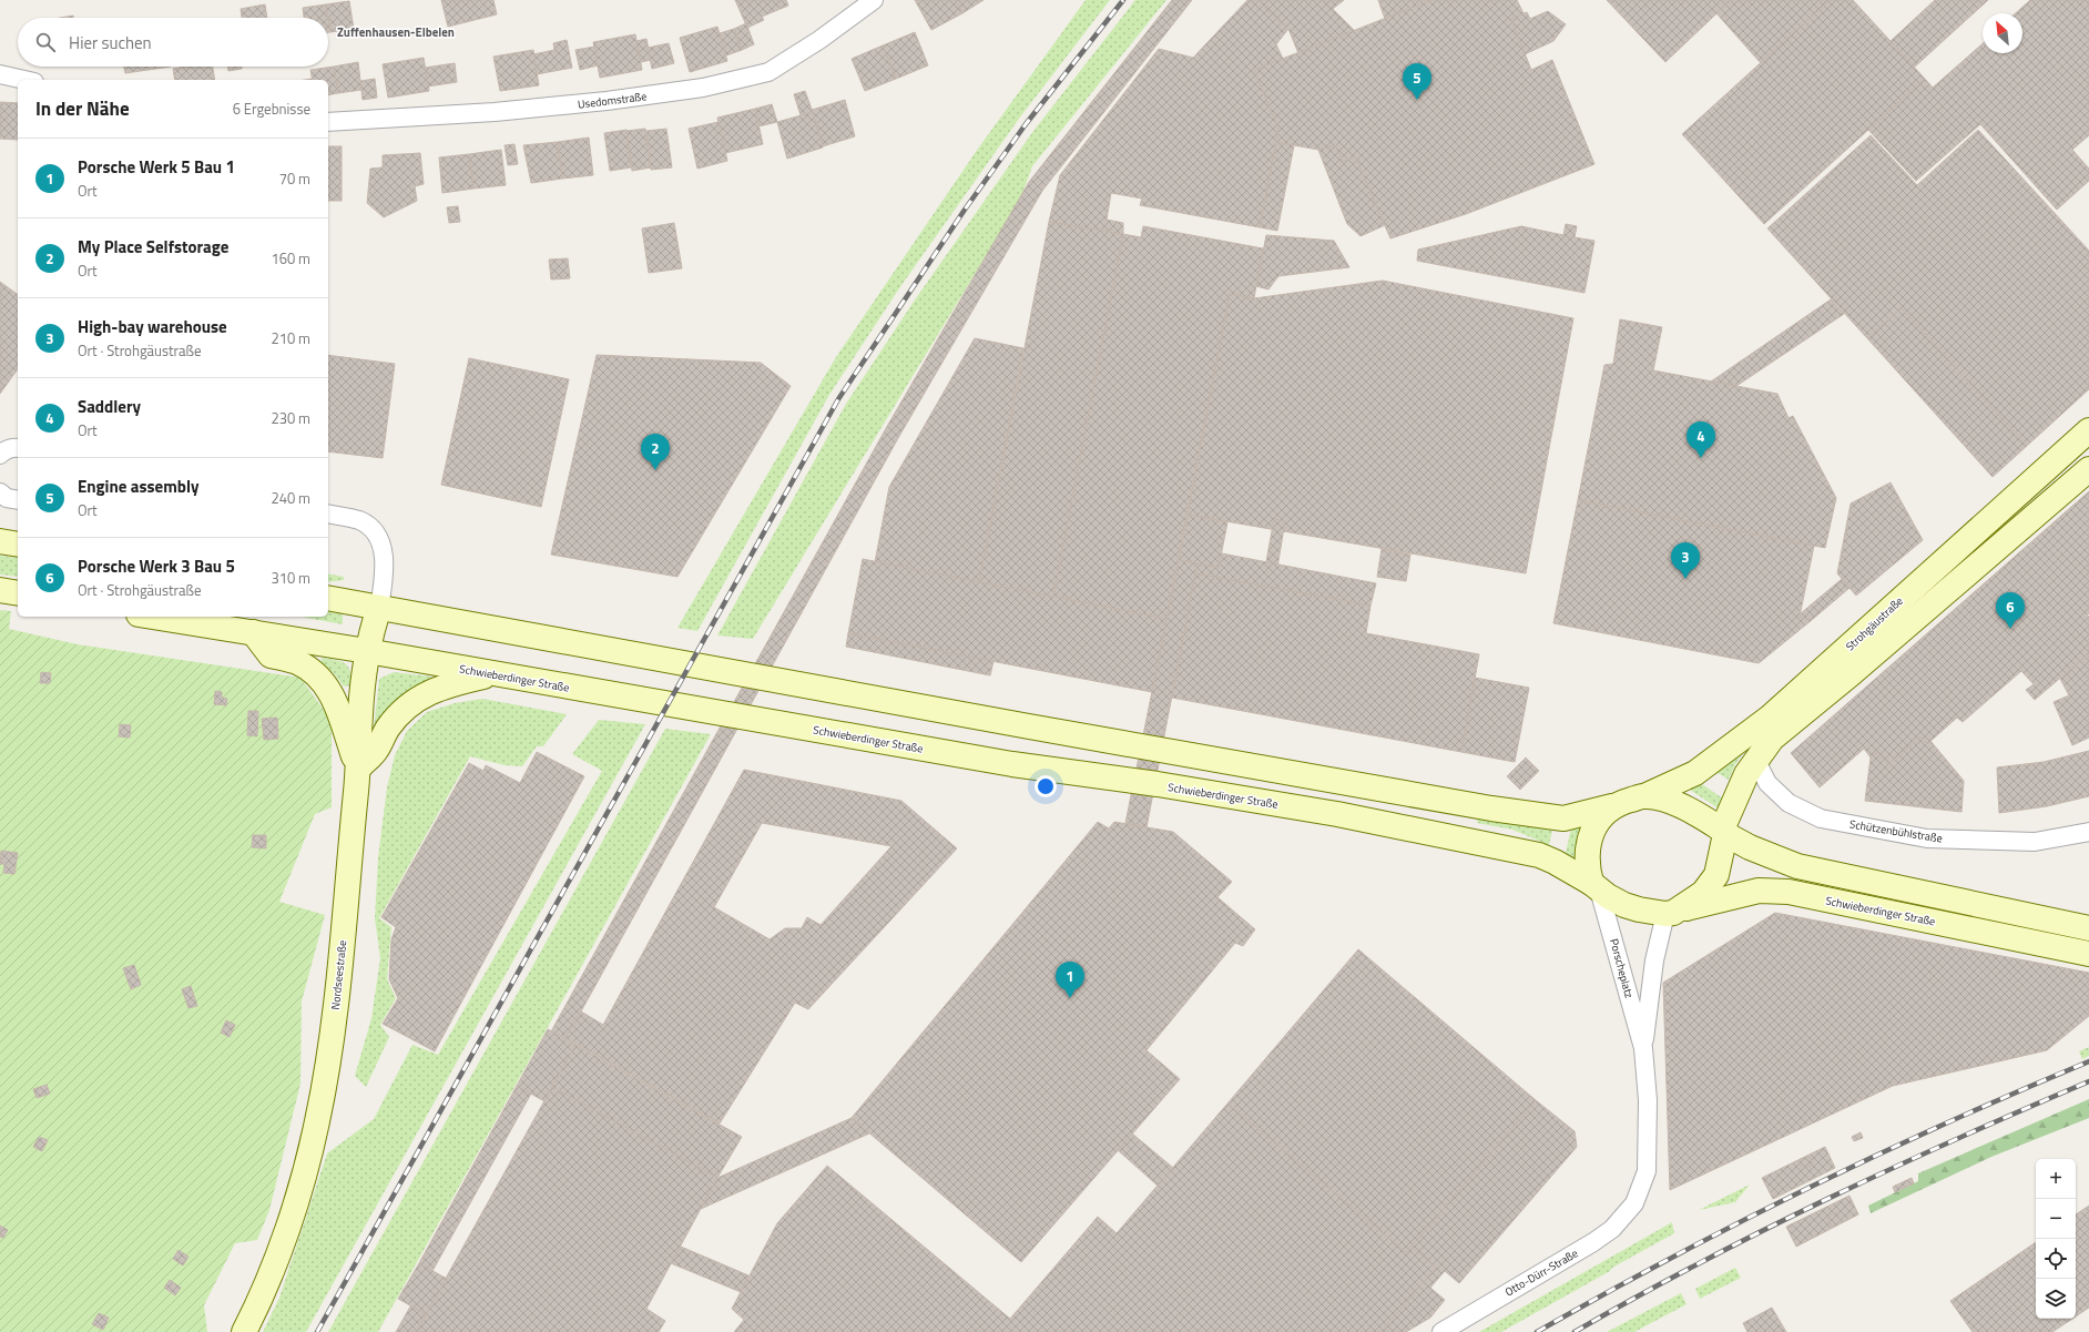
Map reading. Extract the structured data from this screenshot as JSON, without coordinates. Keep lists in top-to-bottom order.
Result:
{
  "streets": {
    "main road": [
      "Strohgäustraße",
      "Schwieberdinger Straße",
      "Porscheplatz",
      "Nordseestraße"
    ],
    "street": ["Usedomstraße", "Schützenbühlstraße", "Otto-Dürr-Straße"]
  },
  "crossings": [
    ["Strohgäustraße", "Schwieberdinger Straße"],
    ["Strohgäustraße", "Schützenbühlstraße"],
    ["Strohgäustraße", "Porscheplatz"],
    ["Schwieberdinger Straße", "Porscheplatz"],
    ["Schwieberdinger Straße", "Nordseestraße"],
    ["Porscheplatz", "Otto-Dürr-Straße"]
  ],
  "districts": ["Zuffenhausen-Elbelen"],
  "north": "top left",
  "page": {
    "search": "Hier suchen",
    "pins": [
      "5",
      "4",
      "2",
      "3",
      "6",
      "1"
    ],
    "heading": ["In der Nähe", "6 Ergebnisse"],
    "list": [
      {
        "mark": "1",
        "name": "Porsche Werk 5 Bau 1",
        "note": "Ort",
        "value": "70 m"
      },
      {
        "mark": "2",
        "name": "My Place Selfstorage",
        "note": "Ort",
        "value": "160 m"
      },
      {
        "mark": "3",
        "name": "High-bay warehouse",
        "note": "Ort · Strohgäustraße",
        "value": "210 m"
      },
      {
        "mark": "4",
        "name": "Saddlery",
        "note": "Ort",
        "value": "230 m"
      },
      {
        "mark": "5",
        "name": "Engine assembly",
        "note": "Ort",
        "value": "240 m"
      },
      {
        "mark": "6",
        "name": "Porsche Werk 3 Bau 5",
        "note": "Ort · Strohgäustraße",
        "value": "310 m"
      }
    ],
    "map_buttons": ["+", "−"]
  }
}
